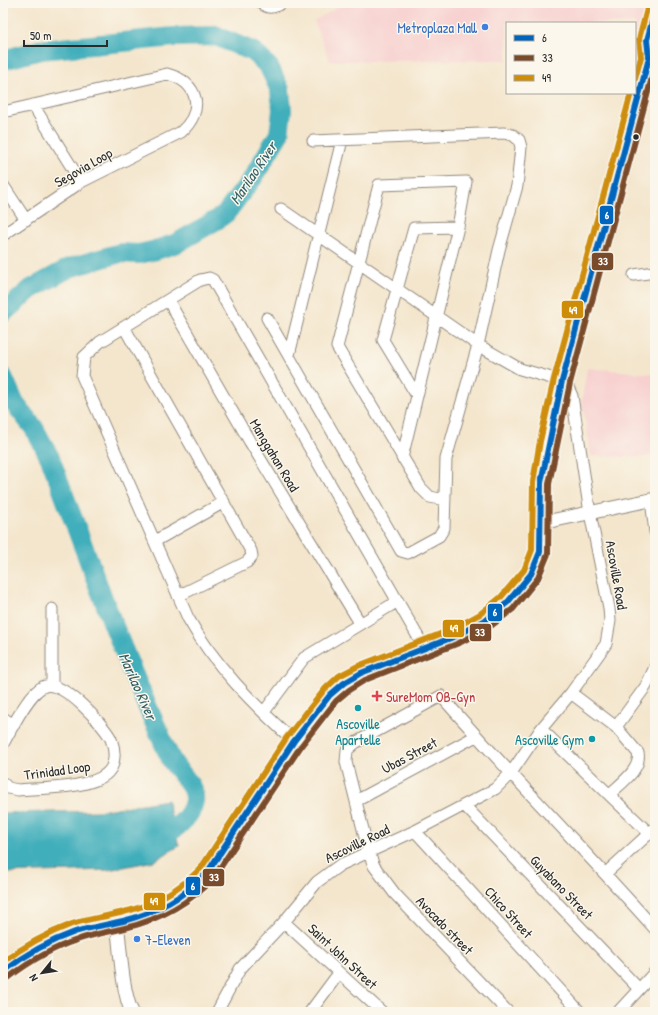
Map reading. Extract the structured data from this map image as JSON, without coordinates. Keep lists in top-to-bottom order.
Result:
{
  "streets": {
    "street": [
      "Segovia Loop",
      "Manggahan Road",
      "Ascoville Road",
      "Ubas Street",
      "Trinidad Loop",
      "Guyabano Street",
      "Chico Street",
      "Avocado street",
      "Saint John Street"
    ]
  },
  "crossings": [
    ["Ascoville Road", "Guyabano Street"],
    ["Ascoville Road", "Chico Street"],
    ["Ascoville Road", "Avocado street"],
    ["Ascoville Road", "Saint John Street"]
  ],
  "water": ["Marilao River"],
  "places": {
    "other": [
      "Metroplaza Mall",
      "Ascoville Apartelle",
      "Ascoville Gym",
      "7-Eleven"
    ],
    "health": ["SureMom OB-Gyn"]
  },
  "lines": ["transit line 49", "transit line 6", "transit line 33"],
  "legend": ["6", "33", "49"],
  "scale_bar": "50 m",
  "north": "bottom left"
}
